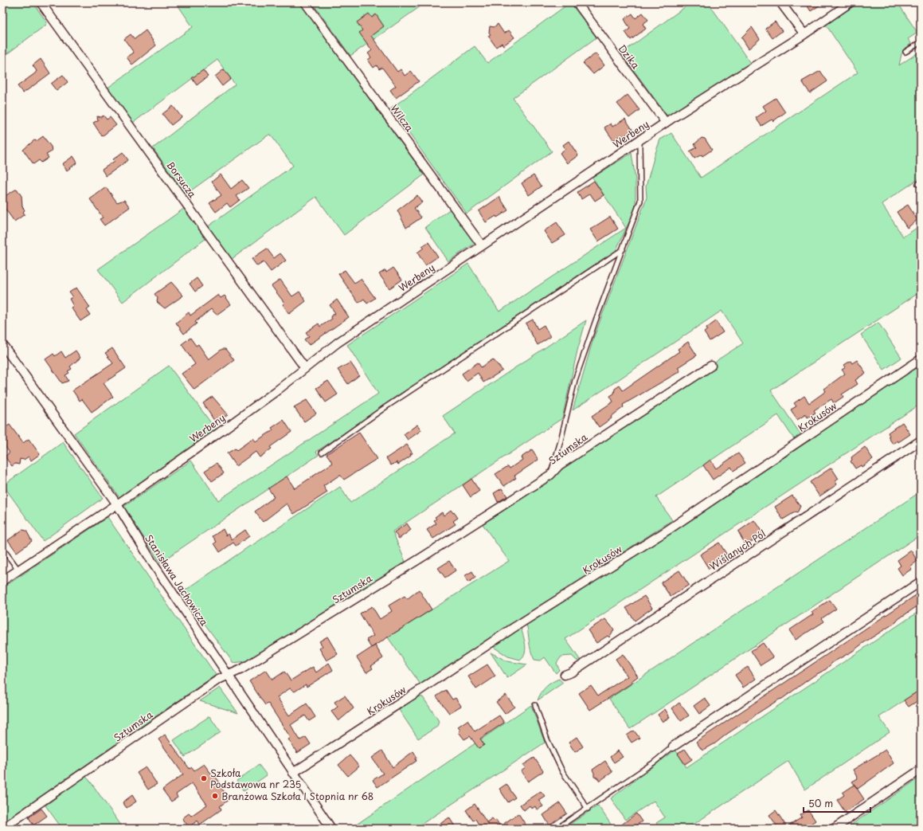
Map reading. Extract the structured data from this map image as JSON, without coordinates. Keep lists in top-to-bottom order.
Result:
{
  "streets": {
    "street": [
      "Dzika",
      "Wilcza",
      "Werbeny",
      "Borsucza",
      "Krokusów",
      "Sztumska",
      "Wiślanych Pól",
      "Stanisława Jachowicza"
    ]
  },
  "crossings": [
    ["Dzika", "Werbeny"],
    ["Wilcza", "Werbeny"],
    ["Werbeny", "Borsucza"],
    ["Werbeny", "Stanisława Jachowicza"],
    ["Krokusów", "Stanisława Jachowicza"],
    ["Sztumska", "Stanisława Jachowicza"]
  ],
  "places": ["Szkoła Podstawowa nr 235", "Branżowa Szkoła I Stopnia nr 68"],
  "scale_bar": "50 m"
}
